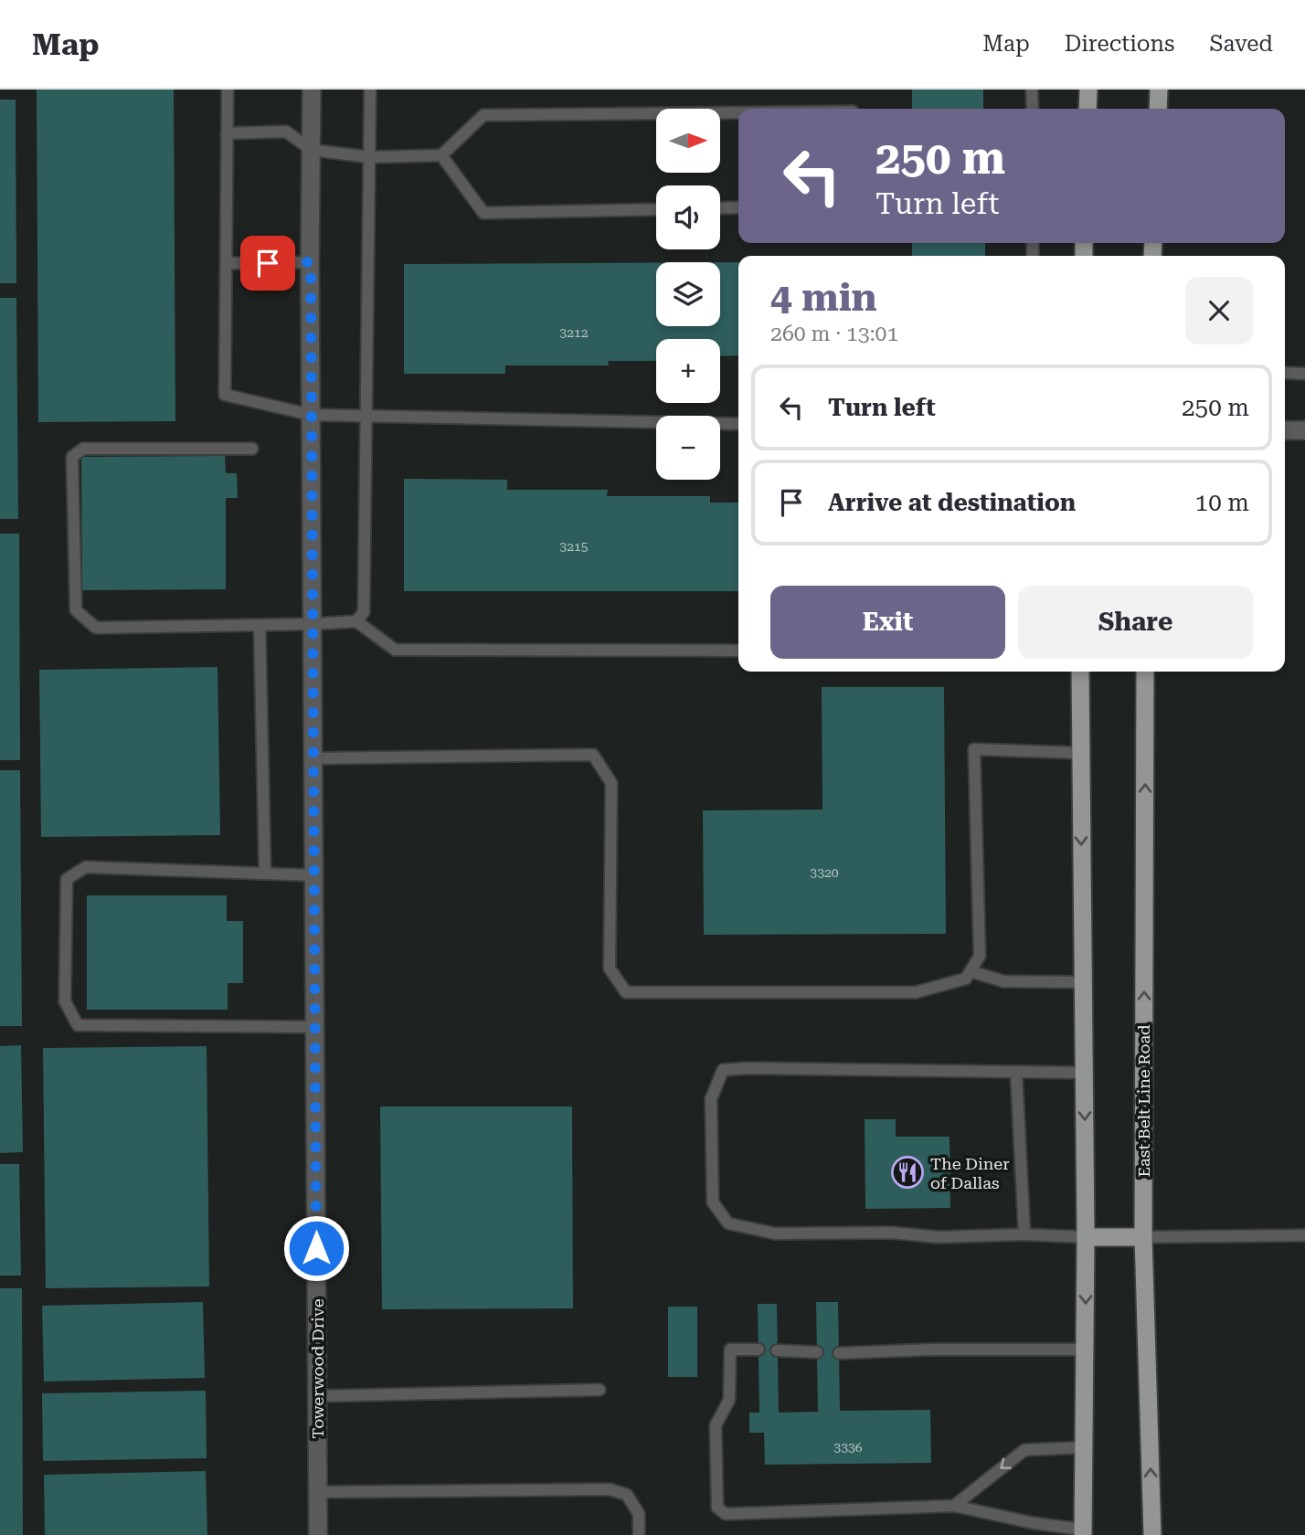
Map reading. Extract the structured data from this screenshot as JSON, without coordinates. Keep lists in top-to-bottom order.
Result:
{
  "streets": {
    "main road": ["East Belt Line Road"],
    "street": ["Towerwood Drive"]
  },
  "places": {
    "restaurant": ["The Diner of Dallas"]
  },
  "house_numbers": [
    "3212",
    "3215",
    "3320",
    "3336"
  ],
  "north": "right",
  "page": {
    "header": "Map",
    "nav": ["Map", "Directions", "Saved"],
    "map_buttons": ["+", "−"],
    "turn": ["250 m", "Turn left"],
    "heading": ["4 min", "260 m · 13:01"],
    "list": [
      {
        "name": "Turn left",
        "value": "250 m"
      },
      {
        "name": "Arrive at destination",
        "value": "10 m"
      }
    ],
    "buttons": ["Exit", "Share"]
  }
}
